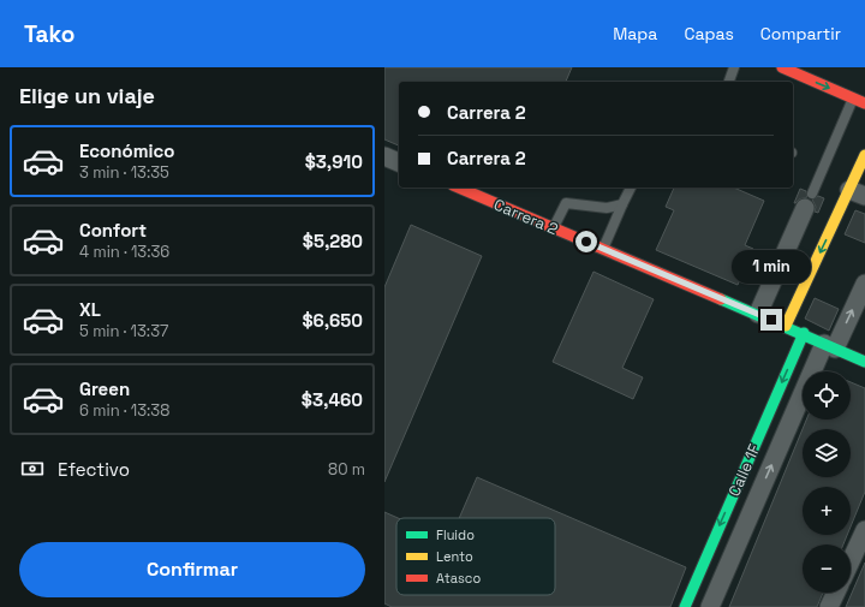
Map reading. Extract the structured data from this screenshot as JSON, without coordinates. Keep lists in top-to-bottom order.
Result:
{
  "streets": {
    "street": ["Carrera 2", "Calle 1F"]
  },
  "crossings": [
    ["Carrera 2", "Calle 1F"]
  ],
  "legend": ["Fluido", "Lento", "Atasco"],
  "page": {
    "header": "Tako",
    "nav": ["Mapa", "Capas", "Compartir"],
    "heading": "Elige un viaje",
    "banner": ["Carrera 2", "Carrera 2"],
    "list": [
      {
        "name": "Económico",
        "note": "3 min · 13:35",
        "value": "$3,910"
      },
      {
        "name": "Confort",
        "note": "4 min · 13:36",
        "value": "$5,280"
      },
      {
        "name": "XL",
        "note": "5 min · 13:37",
        "value": "$6,650"
      },
      {
        "name": "Green",
        "note": "6 min · 13:38",
        "value": "$3,460"
      }
    ],
    "bubble": "1 min",
    "map_buttons": ["+", "−"],
    "pay": ["Efectivo", "80 m"],
    "buttons": "Confirmar"
  }
}
